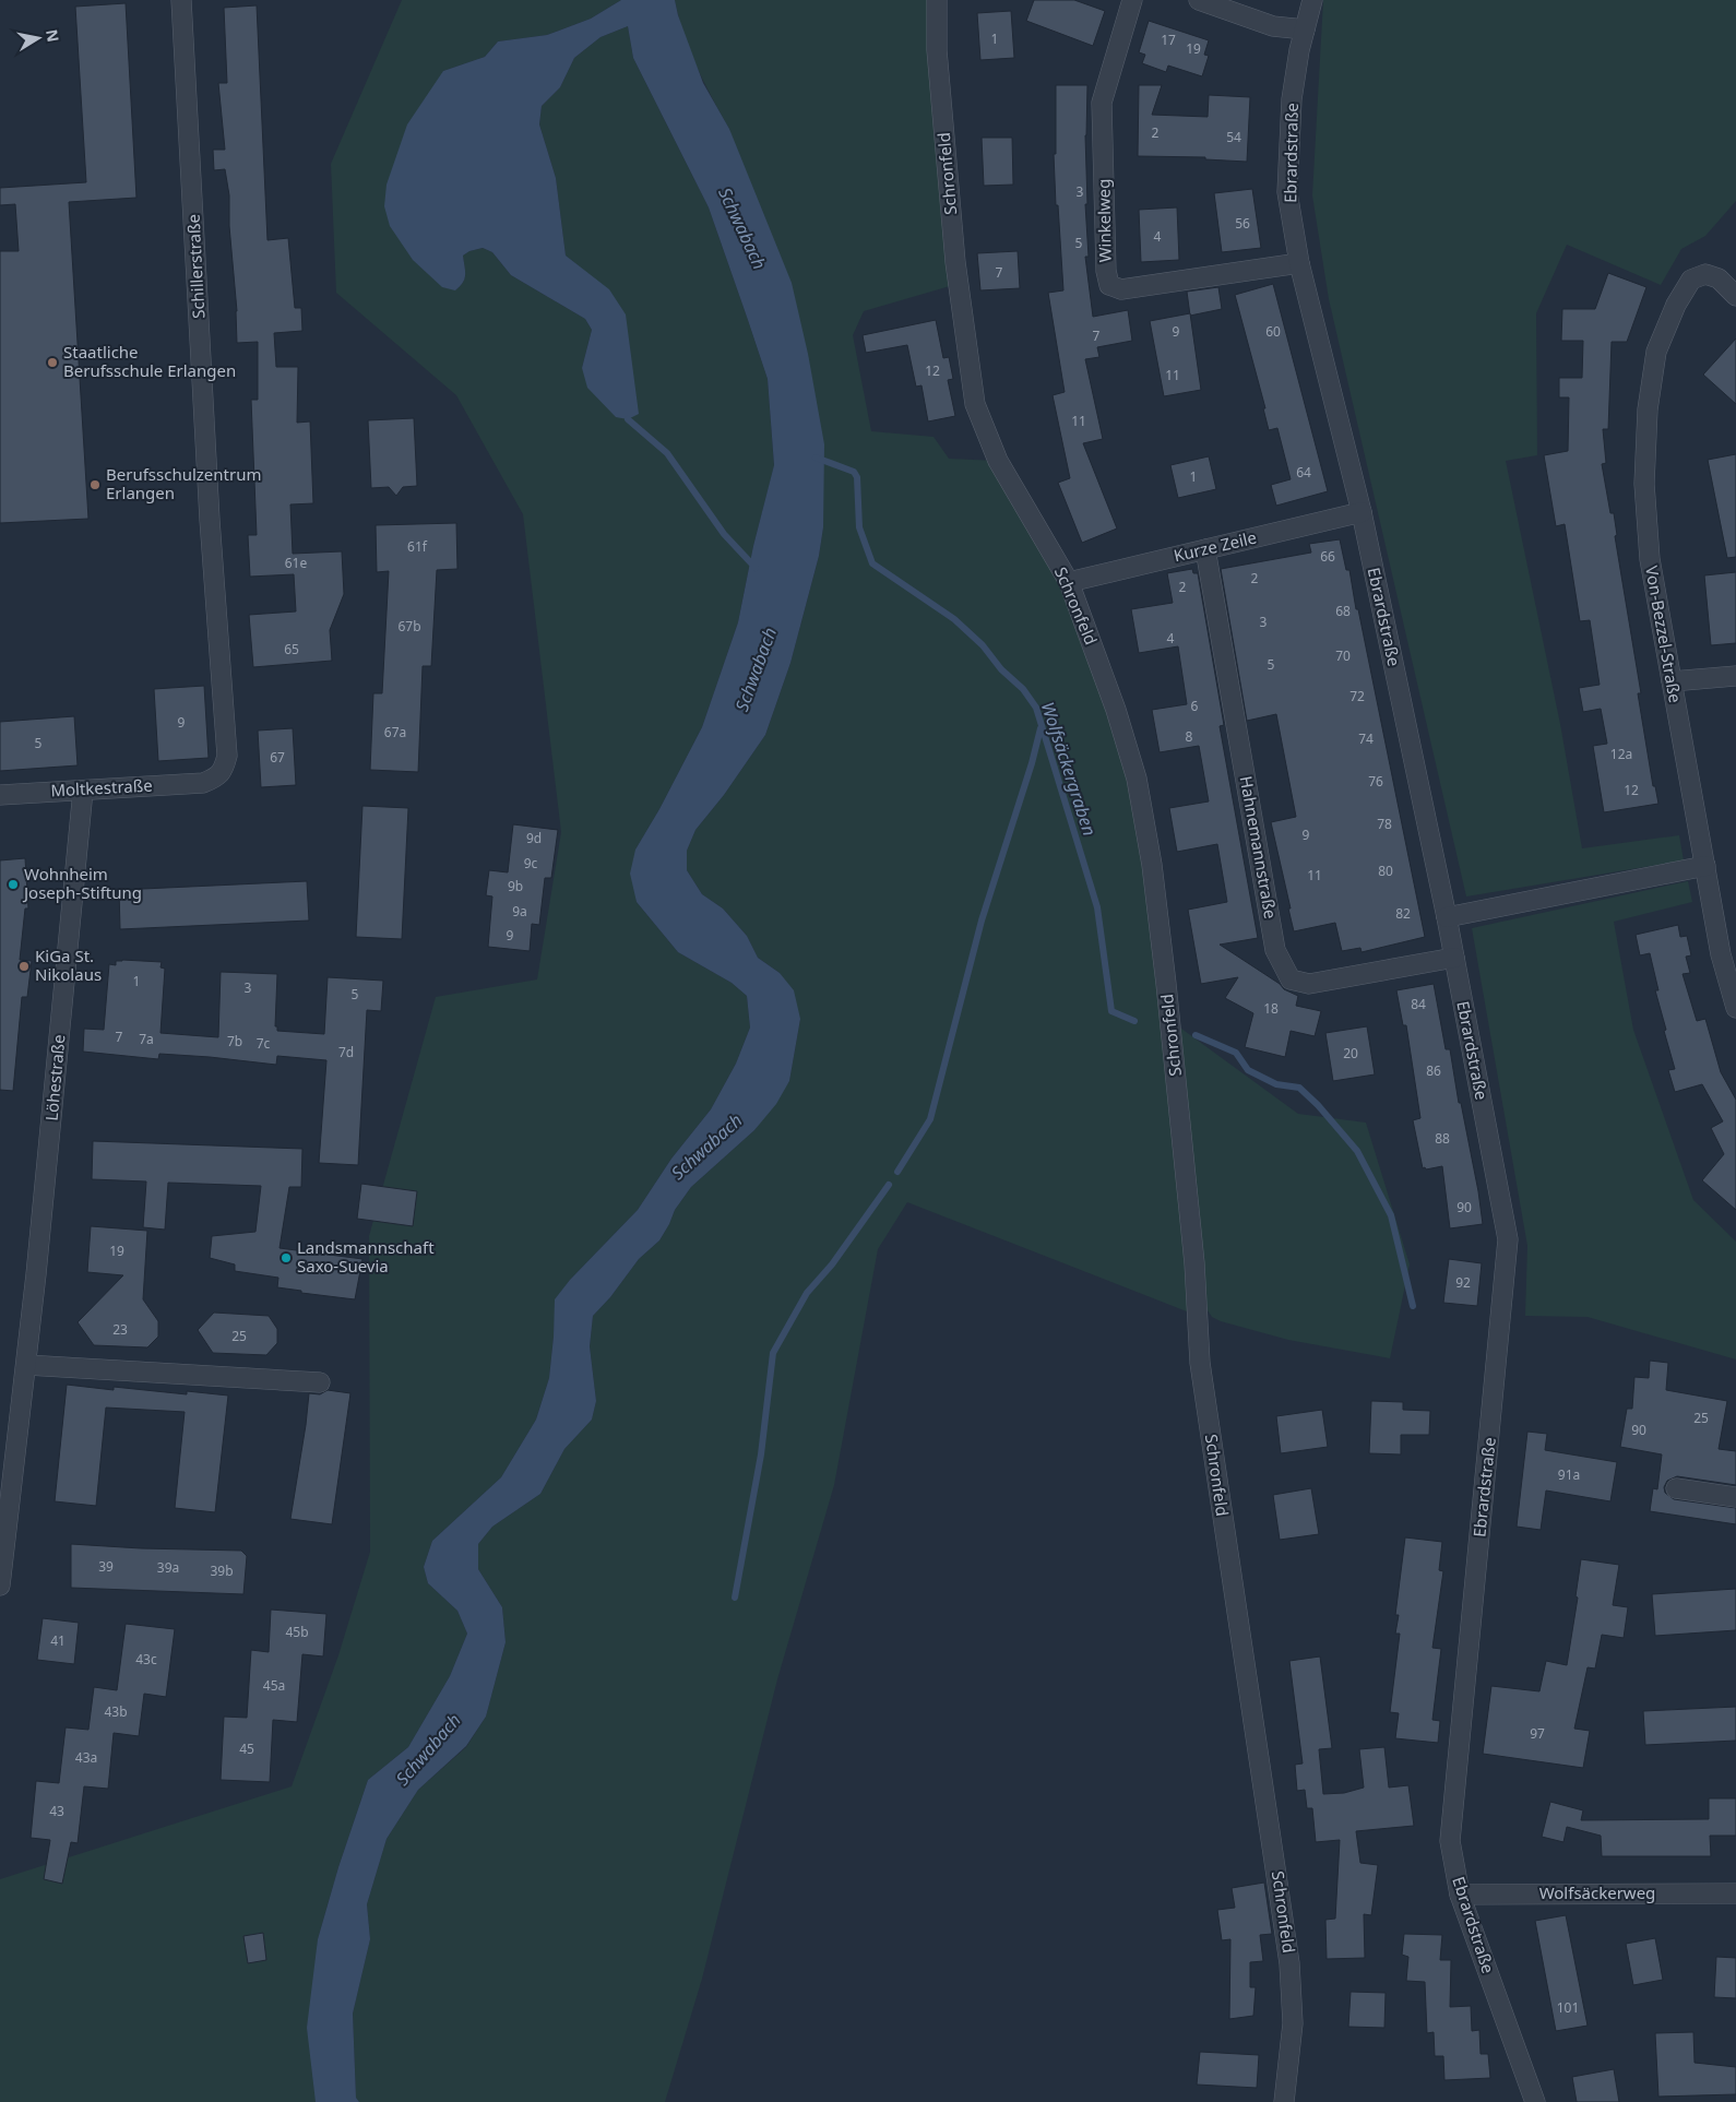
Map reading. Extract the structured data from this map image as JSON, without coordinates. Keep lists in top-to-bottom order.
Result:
{
  "streets": {
    "street": [
      "Ebrardstraße",
      "Schronfeld",
      "Winkelweg",
      "Schillerstraße",
      "Kurze Zeile",
      "Von-Bezzel-Straße",
      "Moltkestraße",
      "Hahnemannstraße",
      "Löhestraße",
      "Wolfsäckerweg"
    ]
  },
  "crossings": [
    ["Ebrardstraße", "Winkelweg"],
    ["Ebrardstraße", "Kurze Zeile"],
    ["Ebrardstraße", "Hahnemannstraße"],
    ["Ebrardstraße", "Wolfsäckerweg"],
    ["Schronfeld", "Kurze Zeile"],
    ["Schillerstraße", "Moltkestraße"],
    ["Kurze Zeile", "Hahnemannstraße"],
    ["Moltkestraße", "Löhestraße"]
  ],
  "water": ["Schwabach", "Wolfsäckergraben"],
  "places": [
    "Staatliche Berufsschule Erlangen",
    "Berufsschulzentrum Erlangen",
    "Wohnheim Joseph-Stiftung",
    "KiGa St. Nikolaus",
    "Landsmannschaft Saxo-Suevia"
  ],
  "house_numbers": [
    "1",
    "17",
    "19",
    "2",
    "54",
    "3",
    "56",
    "4",
    "5",
    "7",
    "9",
    "60",
    "7",
    "12",
    "11",
    "11",
    "64",
    "1",
    "61f",
    "66",
    "61e",
    "2",
    "2",
    "68",
    "3",
    "67b",
    "4",
    "65",
    "70",
    "5",
    "72",
    "6",
    "9",
    "67a",
    "8",
    "74",
    "5",
    "12a",
    "67",
    "76",
    "12",
    "78",
    "9",
    "9d",
    "9c",
    "80",
    "11",
    "9b",
    "9a",
    "82",
    "9",
    "1",
    "3",
    "5",
    "84",
    "18",
    "7",
    "7a",
    "7b",
    "7c",
    "7d",
    "20",
    "86",
    "88",
    "90",
    "19",
    "92",
    "23",
    "25",
    "25",
    "90",
    "91a",
    "39",
    "39a",
    "39b",
    "45b",
    "41",
    "43c",
    "45a",
    "43b",
    "97",
    "45",
    "43a",
    "43",
    "101"
  ],
  "north": "right"
}
